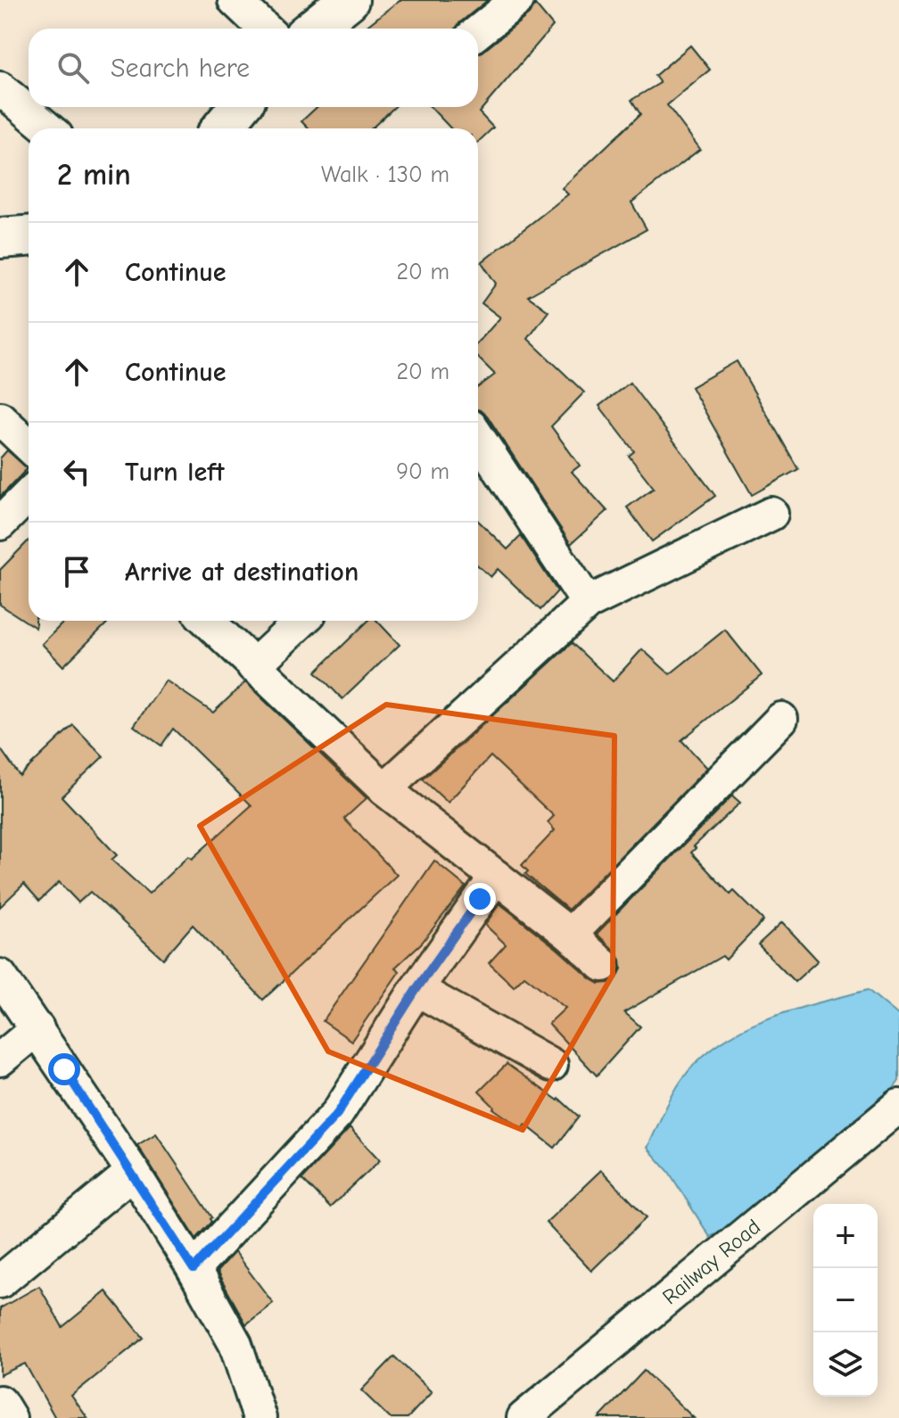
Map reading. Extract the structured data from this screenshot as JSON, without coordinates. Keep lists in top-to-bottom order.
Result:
{
  "streets": {
    "street": ["Railway Road"]
  },
  "page": {
    "search": "Search here",
    "heading": ["2 min", "Walk · 130 m"],
    "list": [
      ["Continue", "20 m"],
      ["Continue", "20 m"],
      ["Turn left", "90 m"],
      "Arrive at destination"
    ],
    "map_buttons": ["+", "−"]
  }
}
